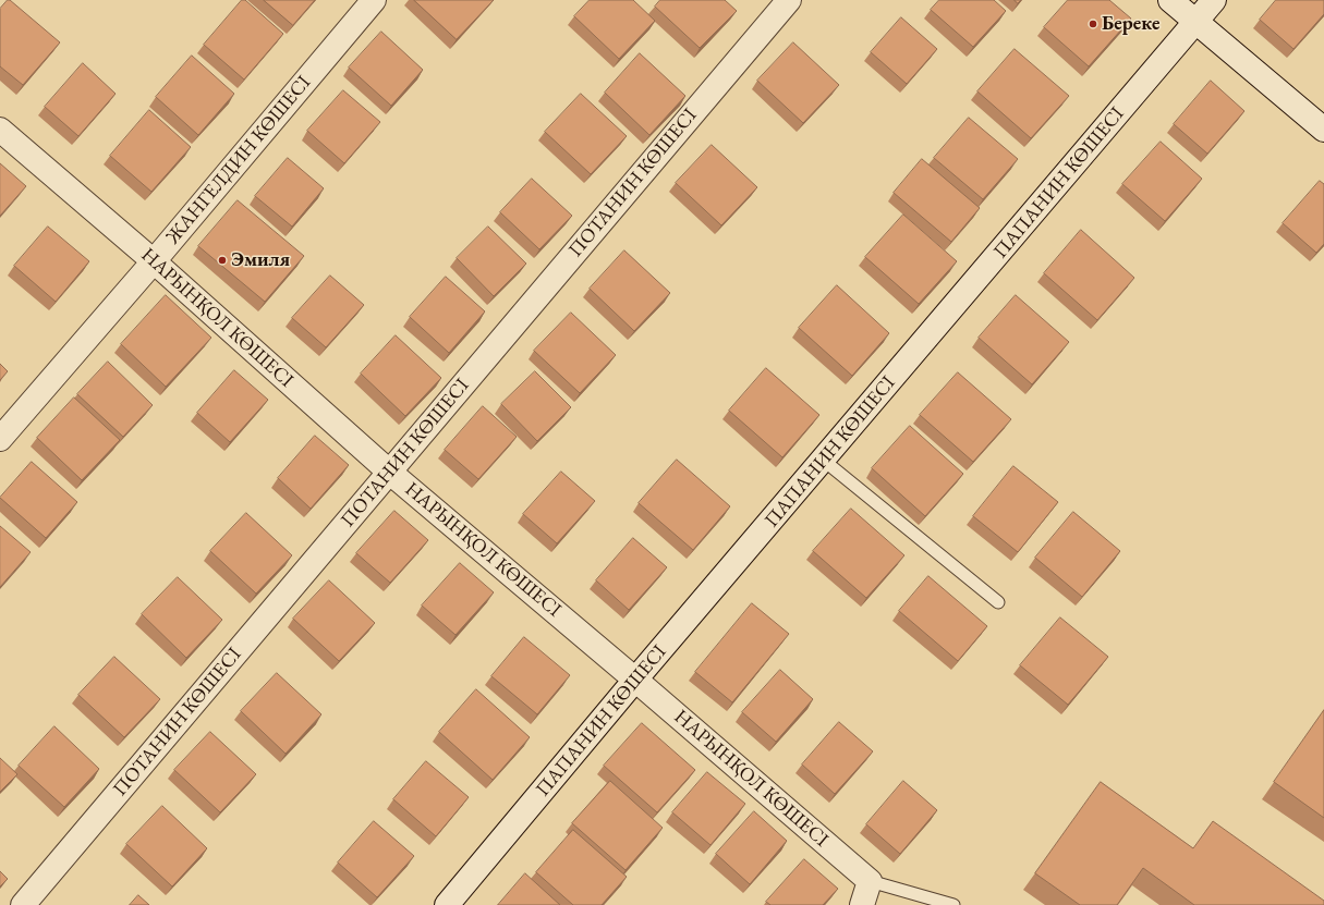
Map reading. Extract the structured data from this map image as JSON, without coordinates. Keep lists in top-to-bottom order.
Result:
{
  "streets": {
    "street": [
      "ЖАНГЕЛДИН КӨШЕСІ",
      "ПОТАНИН КӨШЕСІ",
      "ПАПАНИН КӨШЕСІ",
      "НАРЫНҚОЛ КӨШЕСІ"
    ]
  },
  "crossings": [
    ["ЖАНГЕЛДИН КӨШЕСІ", "НАРЫНҚОЛ КӨШЕСІ"],
    ["ПОТАНИН КӨШЕСІ", "НАРЫНҚОЛ КӨШЕСІ"],
    ["ПАПАНИН КӨШЕСІ", "НАРЫНҚОЛ КӨШЕСІ"]
  ],
  "places": ["Береке", "Эмиля"]
}
